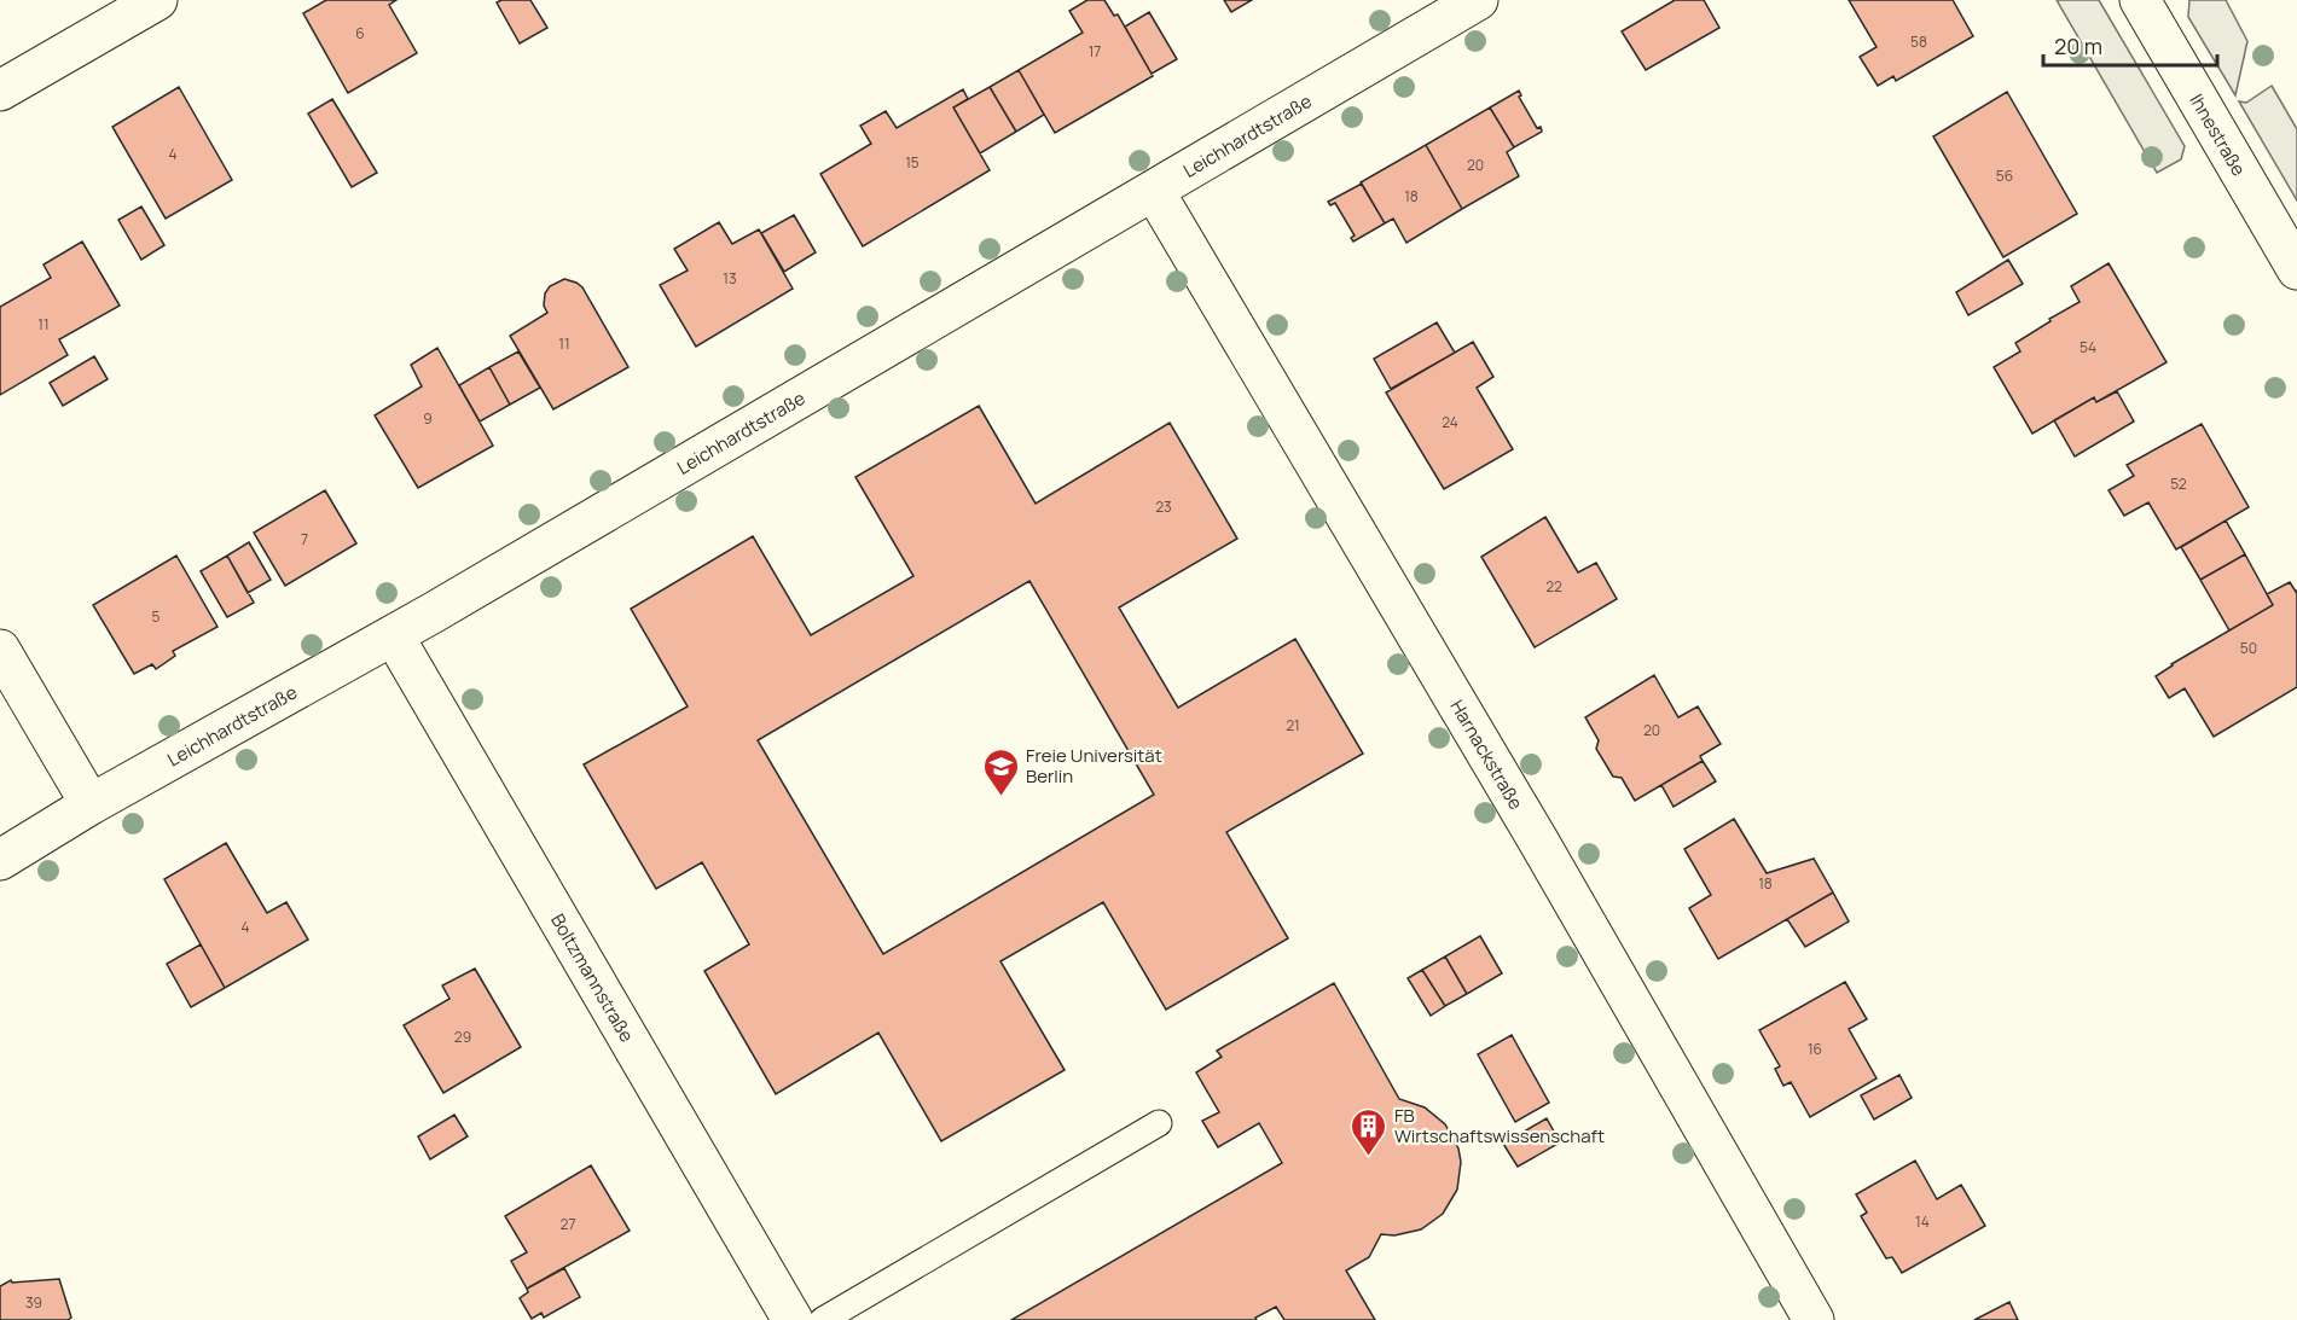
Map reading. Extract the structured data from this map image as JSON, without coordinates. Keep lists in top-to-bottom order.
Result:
{
  "streets": {
    "street": [
      "Ihnestraße",
      "Leichhardtstraße",
      "Harnackstraße",
      "Boltzmannstraße"
    ]
  },
  "crossings": [
    ["Leichhardtstraße", "Harnackstraße"],
    ["Leichhardtstraße", "Boltzmannstraße"]
  ],
  "places": {
    "school or university": ["Freie Universität Berlin"],
    "building": ["FB Wirtschaftswissenschaft"]
  },
  "house_numbers": [
    "6",
    "58",
    "17",
    "4",
    "15",
    "20",
    "56",
    "18",
    "13",
    "11",
    "11",
    "54",
    "9",
    "24",
    "52",
    "23",
    "7",
    "22",
    "5",
    "50",
    "21",
    "20",
    "18",
    "4",
    "29",
    "16",
    "14",
    "27",
    "39"
  ],
  "scale_bar": "20 m"
}
